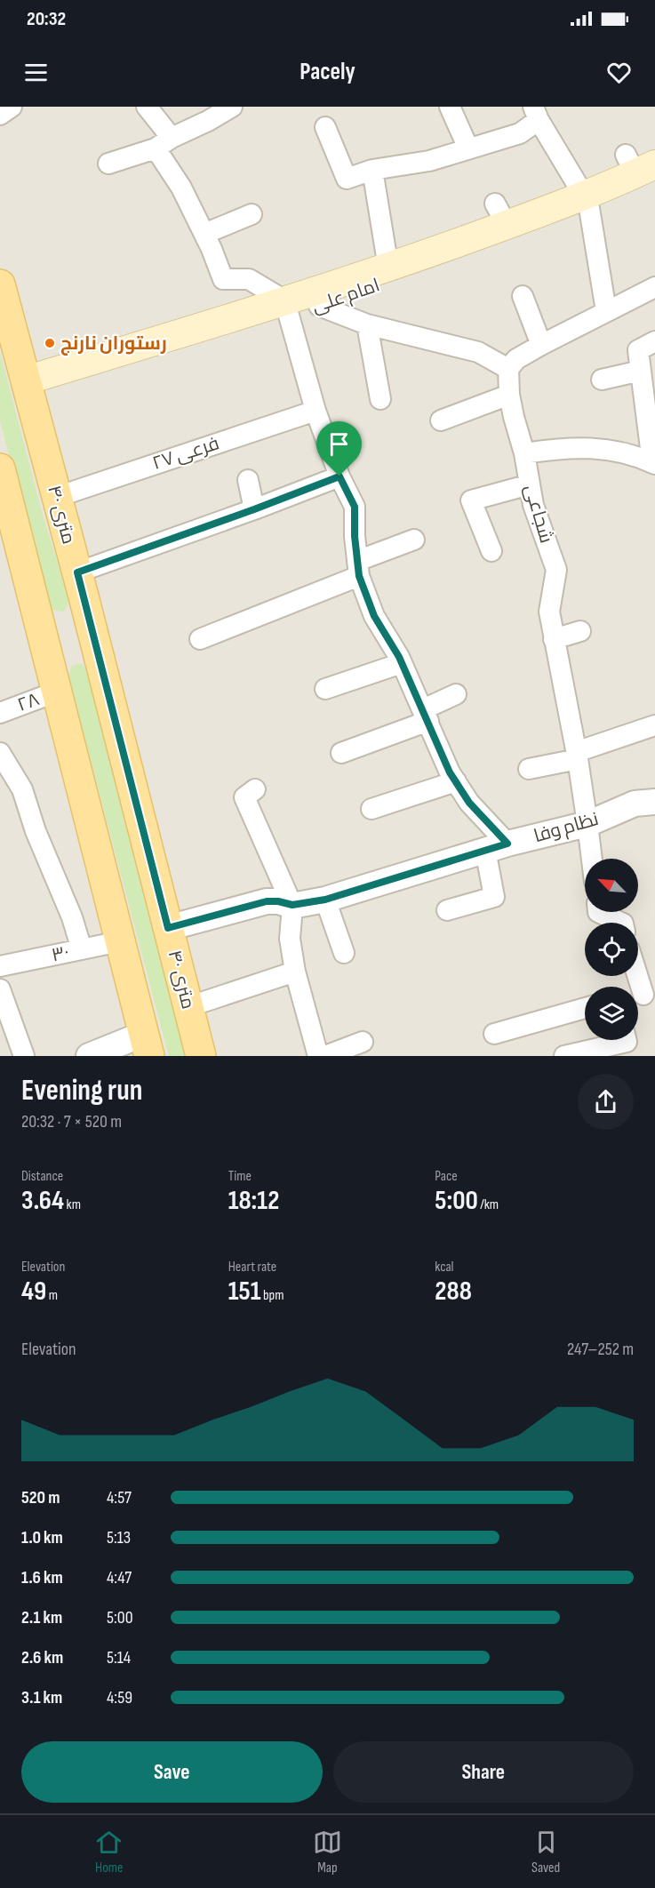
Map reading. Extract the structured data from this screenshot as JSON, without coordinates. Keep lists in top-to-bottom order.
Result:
{
  "streets": {
    "main road": ["امام علی", "۴۰ متری"],
    "street": [
      "فرعی ۲۷",
      "شجاعی",
      "۲۸",
      "نظام وفا",
      "۳۰"
    ]
  },
  "crossings": [
    ["امام علی", "۴۰ متری"],
    ["فرعی ۲۷", "۴۰ متری"],
    ["شجاعی", "نظام وفا"],
    ["۴۰ متری", "نظام وفا"]
  ],
  "places": ["رستوران نارنج"],
  "north": "top left",
  "page": {
    "status": "20:32",
    "header": "Pacely",
    "heading": ["Evening run", "20:32 · 7 × 520 m"],
    "stats": [
      ["Distance", "3.64 km"],
      ["Time", "18:12"],
      ["Pace", "5:00 /km"],
      ["Elevation", "49 m"],
      ["Heart rate", "151 bpm"],
      ["kcal", "288"]
    ],
    "chart": ["Elevation", "247–252 m"],
    "list": [
      {
        "name": "520 m",
        "note": "4:57"
      },
      {
        "name": "1.0 km",
        "note": "5:13"
      },
      {
        "name": "1.6 km",
        "note": "4:47"
      },
      {
        "name": "2.1 km",
        "note": "5:00"
      },
      {
        "name": "2.6 km",
        "note": "5:14"
      },
      {
        "name": "3.1 km",
        "note": "4:59"
      }
    ],
    "buttons": ["Save", "Share"],
    "tabs": ["Home", "Map", "Saved"]
  }
}
